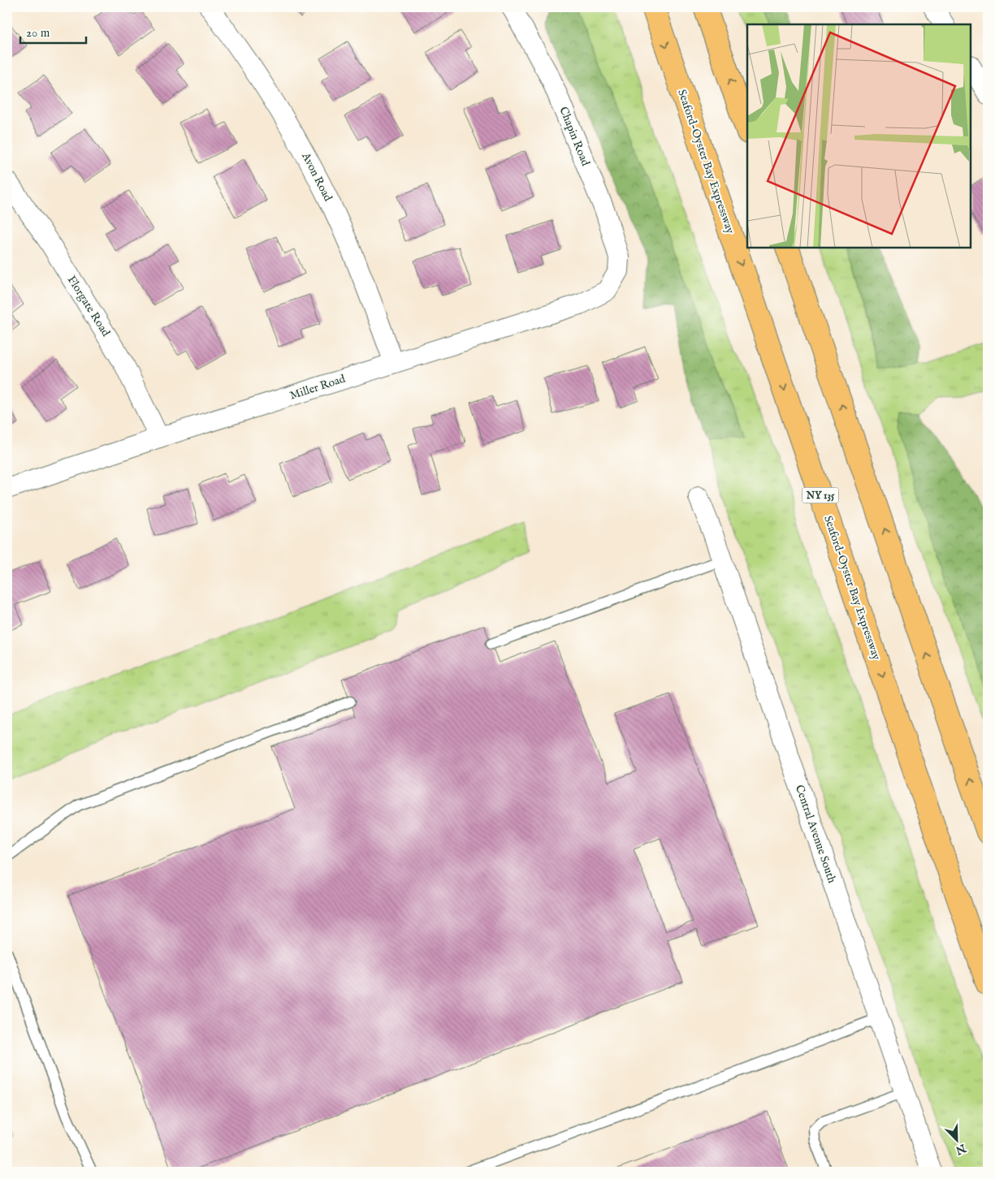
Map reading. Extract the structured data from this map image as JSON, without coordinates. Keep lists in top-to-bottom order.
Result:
{
  "streets": {
    "highway": ["Seaford-Oyster Bay Expressway", "NY 135"],
    "street": [
      "Chapin Road",
      "Avon Road",
      "Florgate Road",
      "Miller Road",
      "Central Avenue South"
    ]
  },
  "crossings": [
    ["Chapin Road", "Miller Road"],
    ["Avon Road", "Miller Road"],
    ["Florgate Road", "Miller Road"]
  ],
  "scale_bar": "20 m",
  "north": "bottom right"
}
